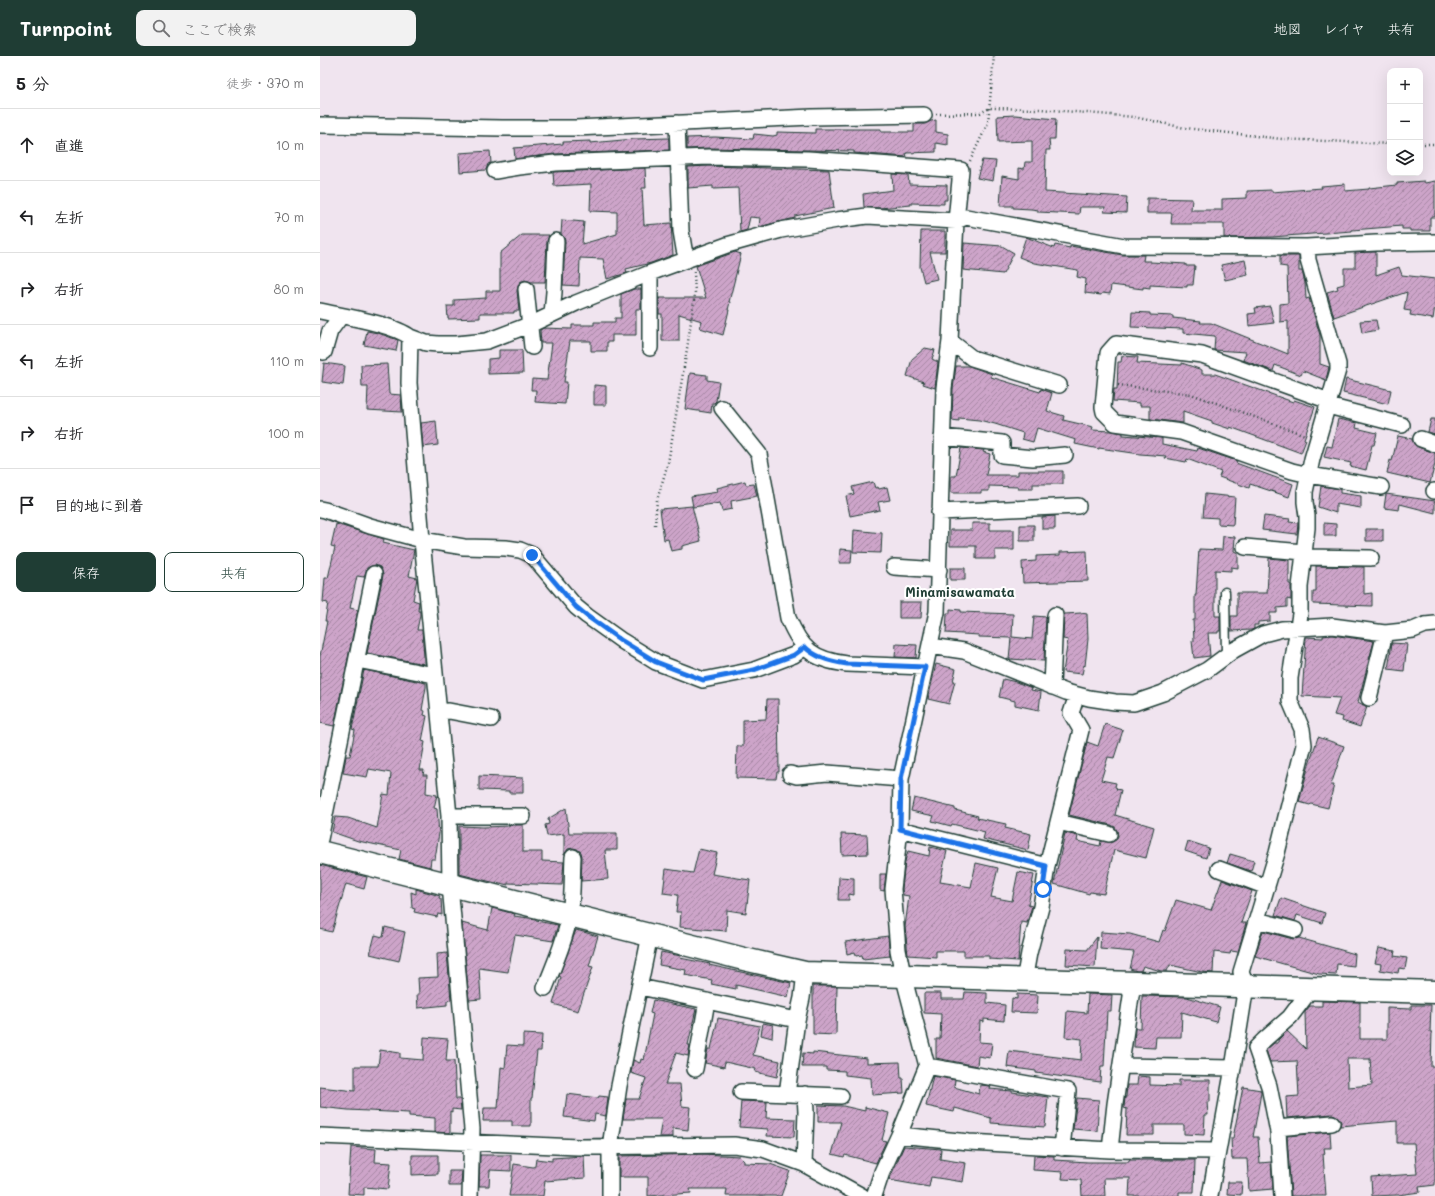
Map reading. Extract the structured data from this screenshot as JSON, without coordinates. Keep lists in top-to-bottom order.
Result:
{
  "districts": ["Minamisawamata"],
  "page": {
    "header": "Turnpoint",
    "search": "ここで検索",
    "nav": ["地図", "レイヤ", "共有"],
    "heading": ["5 分", "徒歩 · 370 m"],
    "map_buttons": ["+", "−"],
    "list": [
      ["直進", "10 m"],
      ["左折", "70 m"],
      ["右折", "80 m"],
      ["左折", "110 m"],
      ["右折", "100 m"],
      "目的地に到着"
    ],
    "buttons": ["保存", "共有"]
  }
}
